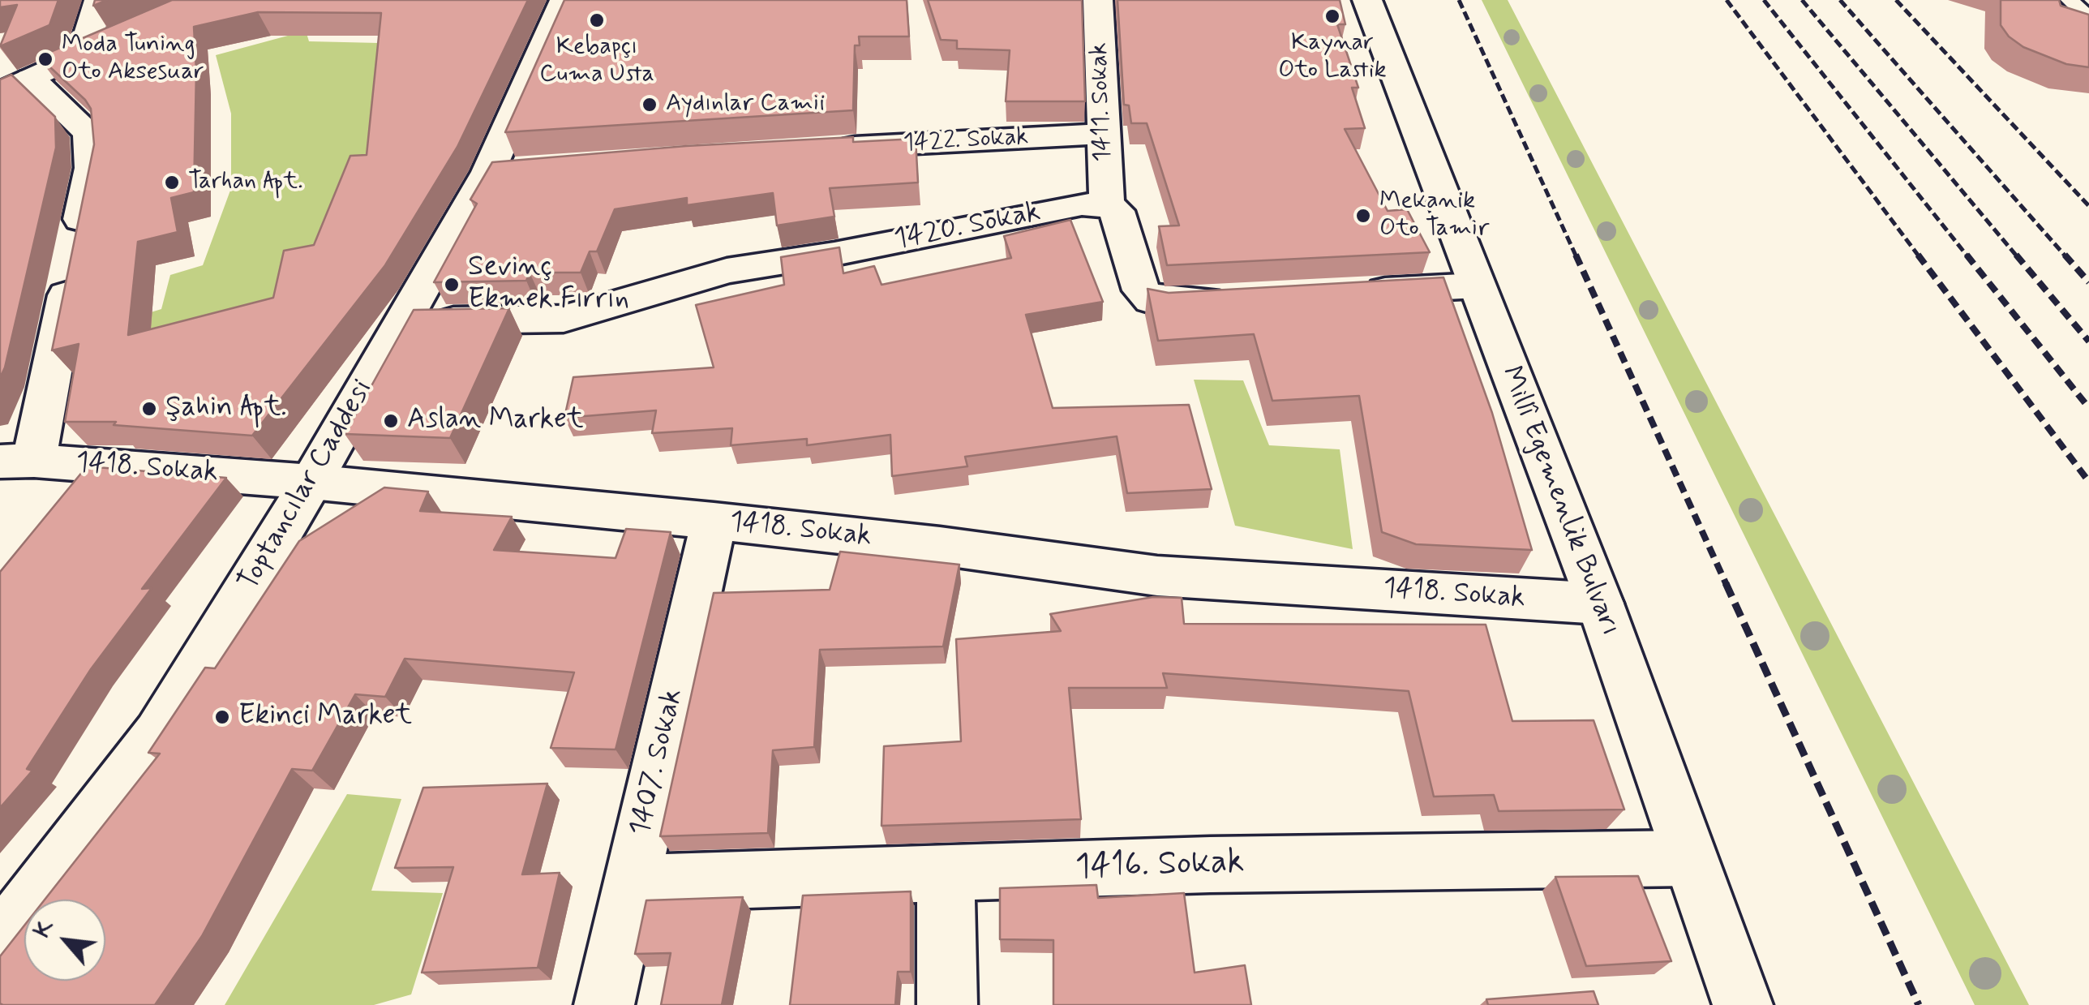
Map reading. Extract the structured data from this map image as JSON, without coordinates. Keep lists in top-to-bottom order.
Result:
{
  "streets": {
    "street": [
      "1411. Sokak",
      "1422. Sokak",
      "1420. Sokak",
      "1418. Sokak",
      "Toptancılar Caddesi",
      "Millî Egemenlik Bulvarı",
      "1407. Sokak",
      "1416. Sokak"
    ]
  },
  "crossings": [
    ["1411. Sokak", "1422. Sokak"],
    ["1411. Sokak", "1420. Sokak"],
    ["1420. Sokak", "Toptancılar Caddesi"],
    ["1418. Sokak", "Toptancılar Caddesi"],
    ["1418. Sokak", "Millî Egemenlik Bulvarı"],
    ["1418. Sokak", "1407. Sokak"],
    ["Millî Egemenlik Bulvarı", "1416. Sokak"],
    ["1407. Sokak", "1416. Sokak"]
  ],
  "places": [
    "Kaynar Oto Lastik",
    "Kebapçı Cuma Usta",
    "Moda Tuning Oto Aksesuar",
    "Aydınlar Camii",
    "Tarhan Apt.",
    "Mekanik Oto Tamir",
    "Sevinç Ekmek Fırrın",
    "Şahin Apt.",
    "Aslan Market",
    "Ekinci Market"
  ],
  "north": "top left"
}
